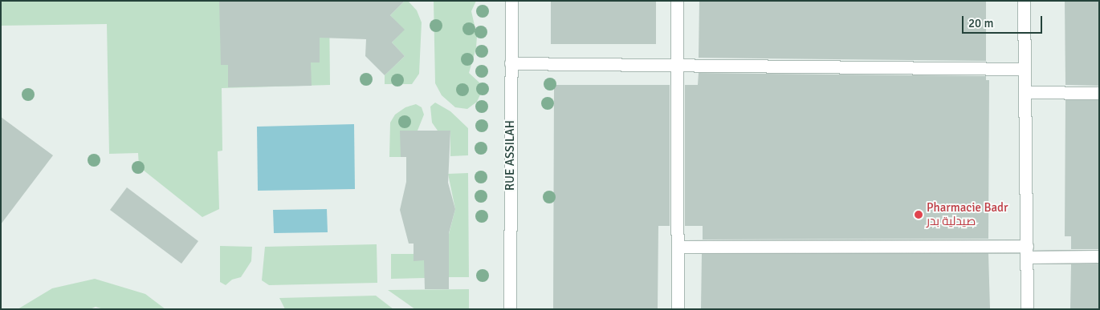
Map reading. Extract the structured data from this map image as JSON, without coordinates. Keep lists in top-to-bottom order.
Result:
{
  "streets": {
    "street": ["RUE ASSILAH"]
  },
  "places": ["Pharmacie Badr صيدلية بدر"],
  "scale_bar": "20 m"
}
